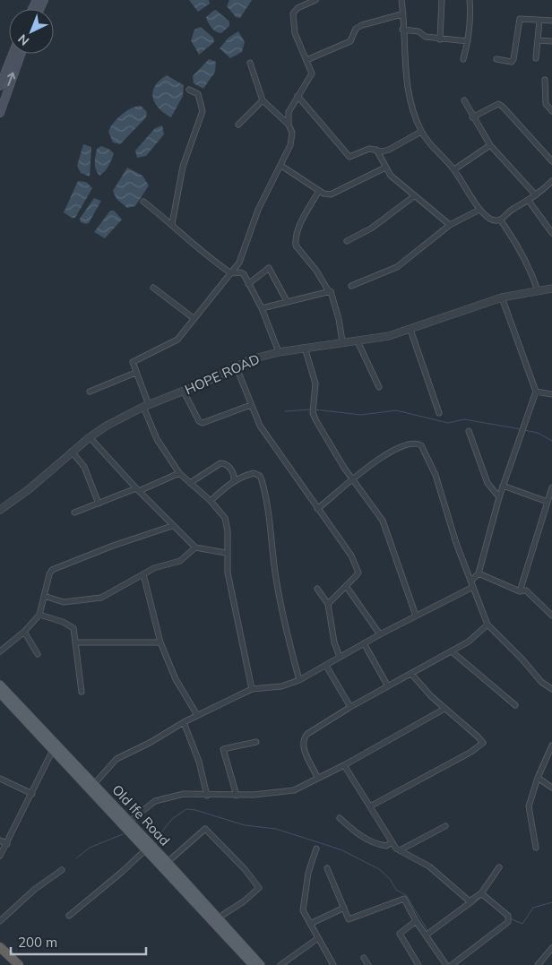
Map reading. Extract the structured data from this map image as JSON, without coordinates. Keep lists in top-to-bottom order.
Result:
{
  "streets": {
    "main road": ["Old Ife Road"],
    "street": ["HOPE ROAD"]
  },
  "scale_bar": "200 m",
  "north": "bottom left"
}
